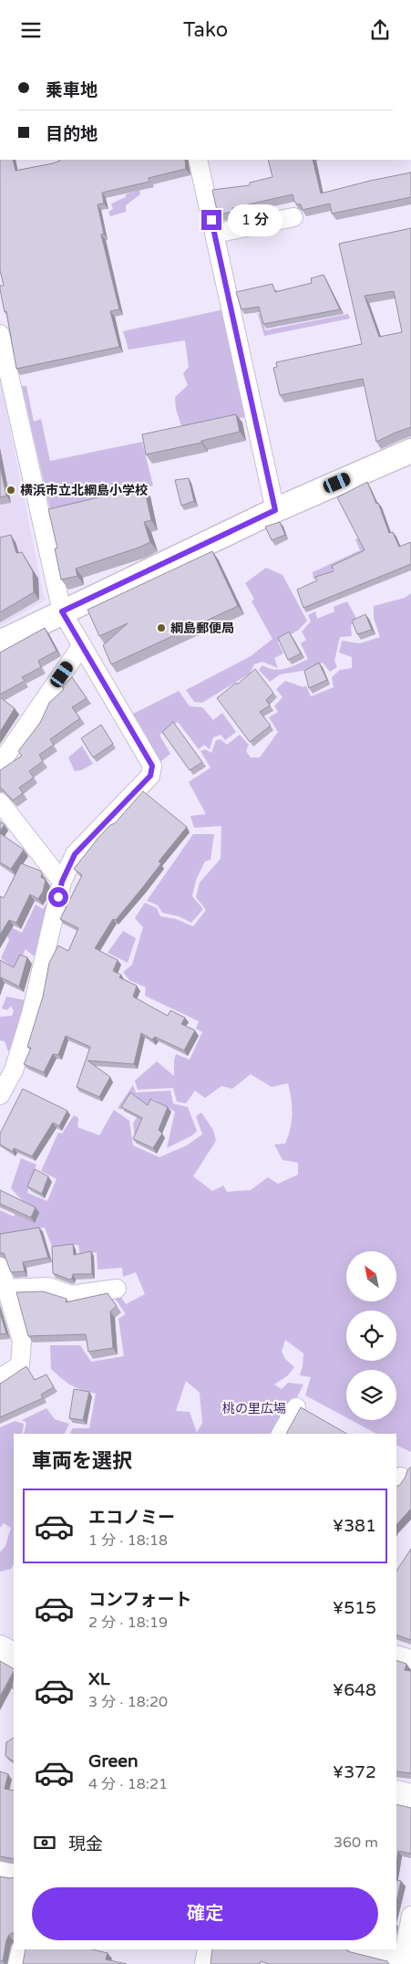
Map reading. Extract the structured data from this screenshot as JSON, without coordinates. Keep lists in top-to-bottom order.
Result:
{
  "parks": ["桃の里広場"],
  "places": ["横浜市立北綱島小学校", "綱島郵便局"],
  "north": "top left",
  "page": {
    "header": "Tako",
    "banner": ["乗車地", "目的地"],
    "bubble": "1 分",
    "heading": "車両を選択",
    "list": [
      {
        "name": "エコノミー",
        "note": "1 分 · 18:18",
        "value": "¥381"
      },
      {
        "name": "コンフォート",
        "note": "2 分 · 18:19",
        "value": "¥515"
      },
      {
        "name": "XL",
        "note": "3 分 · 18:20",
        "value": "¥648"
      },
      {
        "name": "Green",
        "note": "4 分 · 18:21",
        "value": "¥372"
      }
    ],
    "pay": ["現金", "360 m"],
    "buttons": "確定"
  }
}
